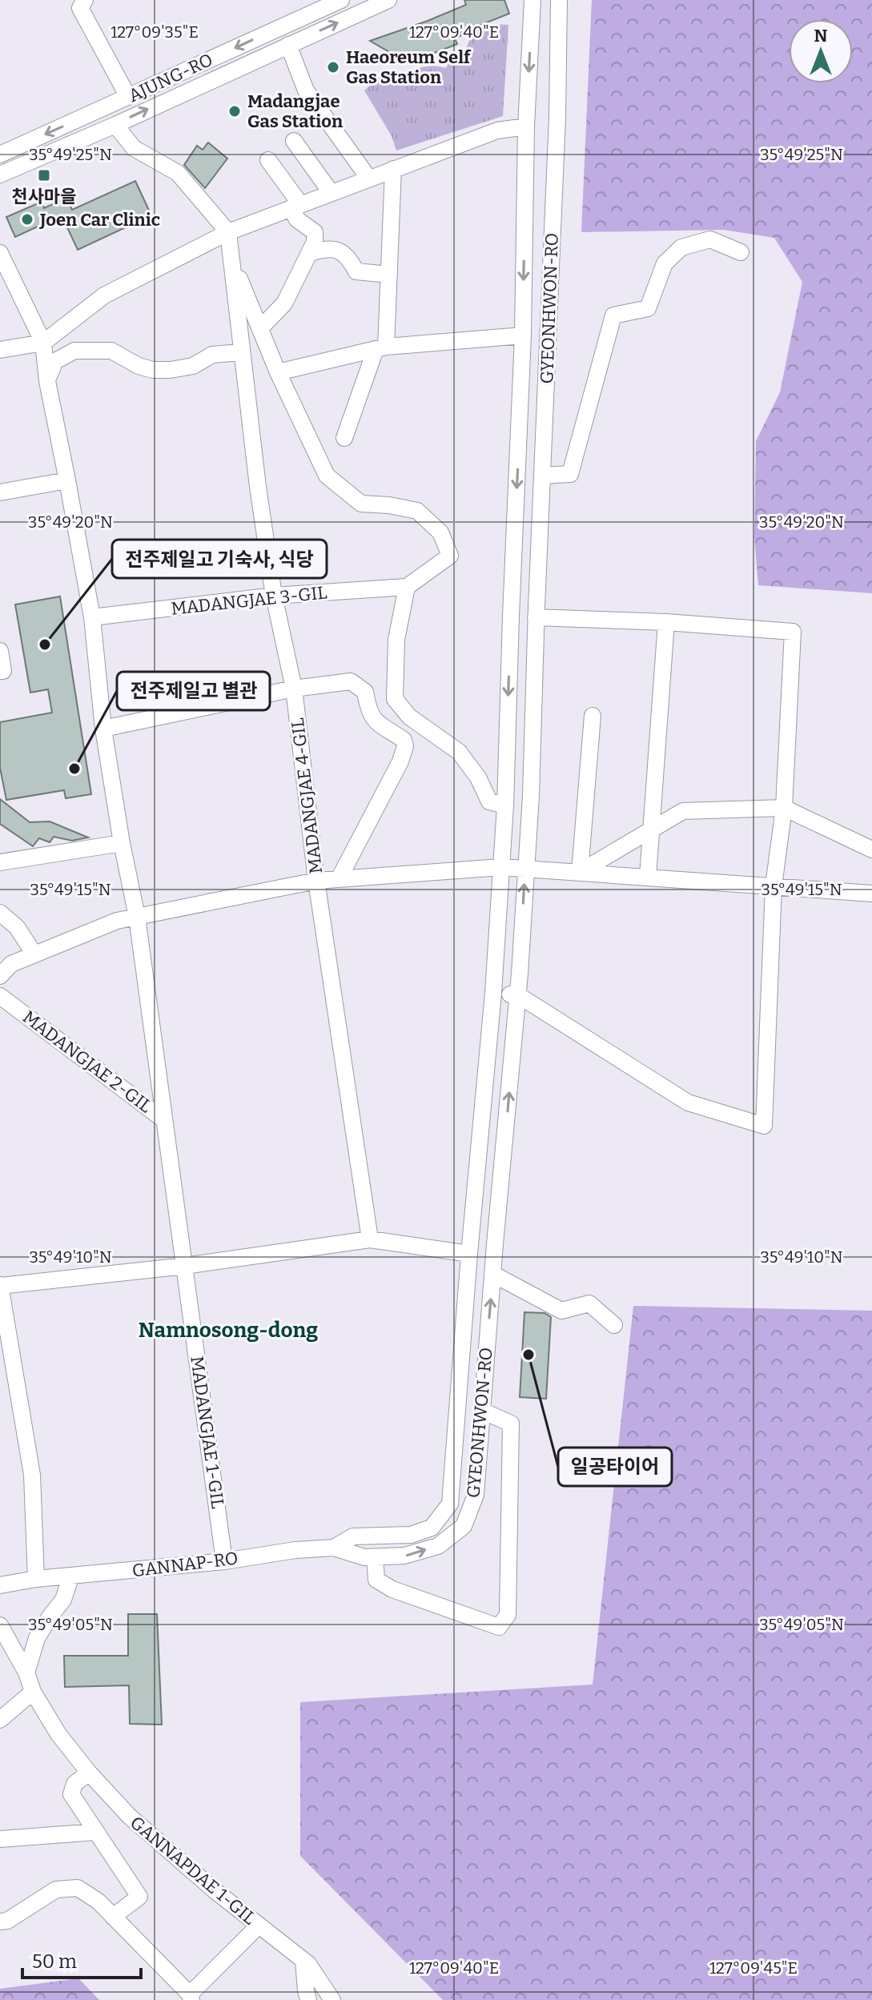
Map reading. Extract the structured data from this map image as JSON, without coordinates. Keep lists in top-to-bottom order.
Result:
{
  "streets": {
    "street": [
      "AJUNG-RO",
      "GYEONHWON-RO",
      "MADANGJAE 3-GIL",
      "MADANGJAE 4-GIL",
      "MADANGJAE 2-GIL",
      "MADANGJAE 1-GIL",
      "GANNAP-RO",
      "GANNAPDAE 1-GIL"
    ]
  },
  "crossings": [
    ["GYEONHWON-RO", "GANNAP-RO"],
    ["MADANGJAE 3-GIL", "MADANGJAE 4-GIL"],
    ["MADANGJAE 2-GIL", "MADANGJAE 1-GIL"],
    ["MADANGJAE 1-GIL", "GANNAP-RO"]
  ],
  "districts": ["Namnosong-dong"],
  "places": {
    "other": [
      "Haeoreum Self Gas Station",
      "Madangjae Gas Station",
      "Joen Car Clinic",
      "전주제일고 기숙사, 식당",
      "전주제일고 별관",
      "일공타이어"
    ],
    "transit": ["천사마을"]
  },
  "scale_bar": "50 m",
  "north": "top",
  "coordinates": [
    "127°09'35\"E",
    "127°09'40\"E",
    "35°49'25\"N",
    "35°49'20\"N",
    "35°49'15\"N",
    "35°49'10\"N",
    "35°49'05\"N",
    "127°09'45\"E"
  ]
}
